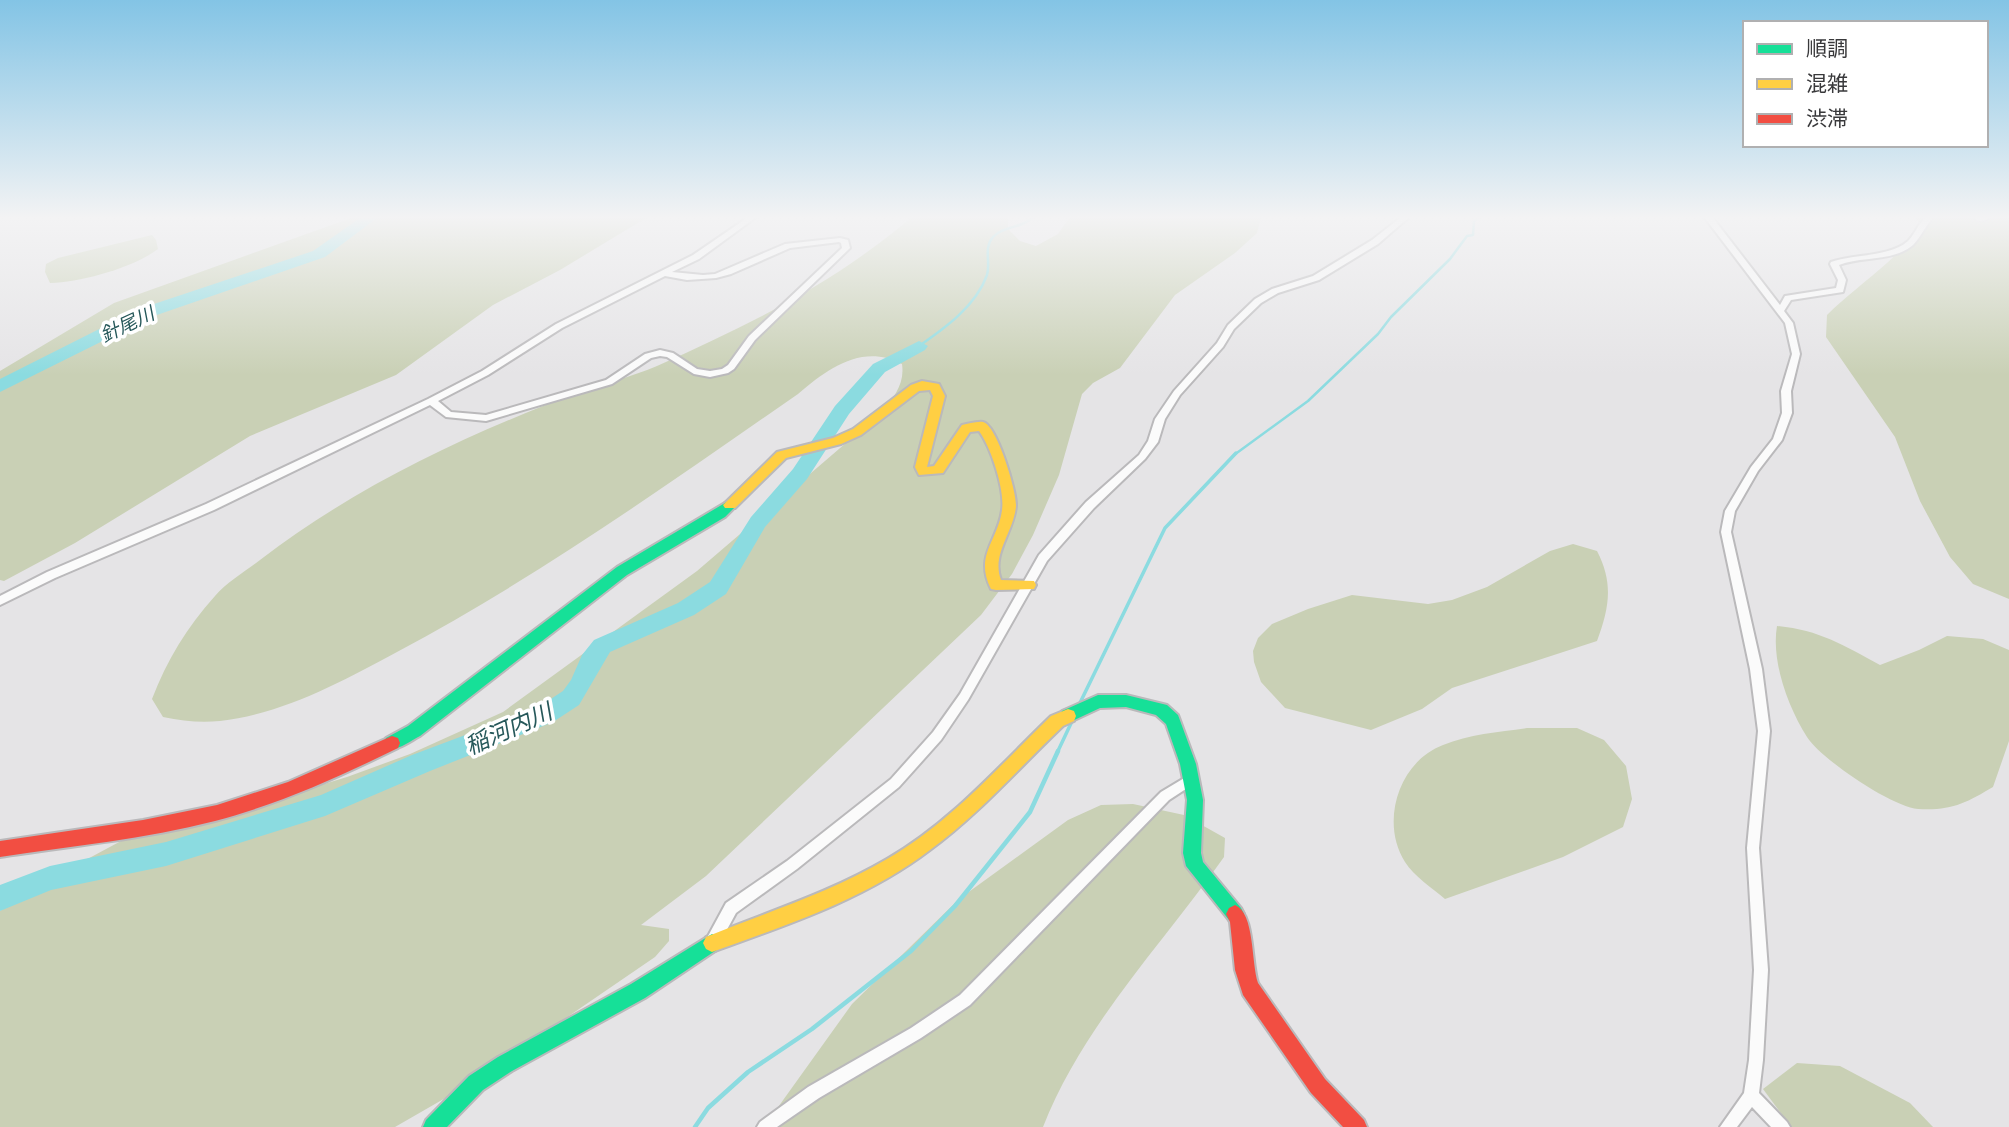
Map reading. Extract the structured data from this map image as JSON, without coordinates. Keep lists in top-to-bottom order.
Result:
{
  "water": ["針尾川", "稲河内川"],
  "legend": ["順調", "混雑", "渋滞"]
}
